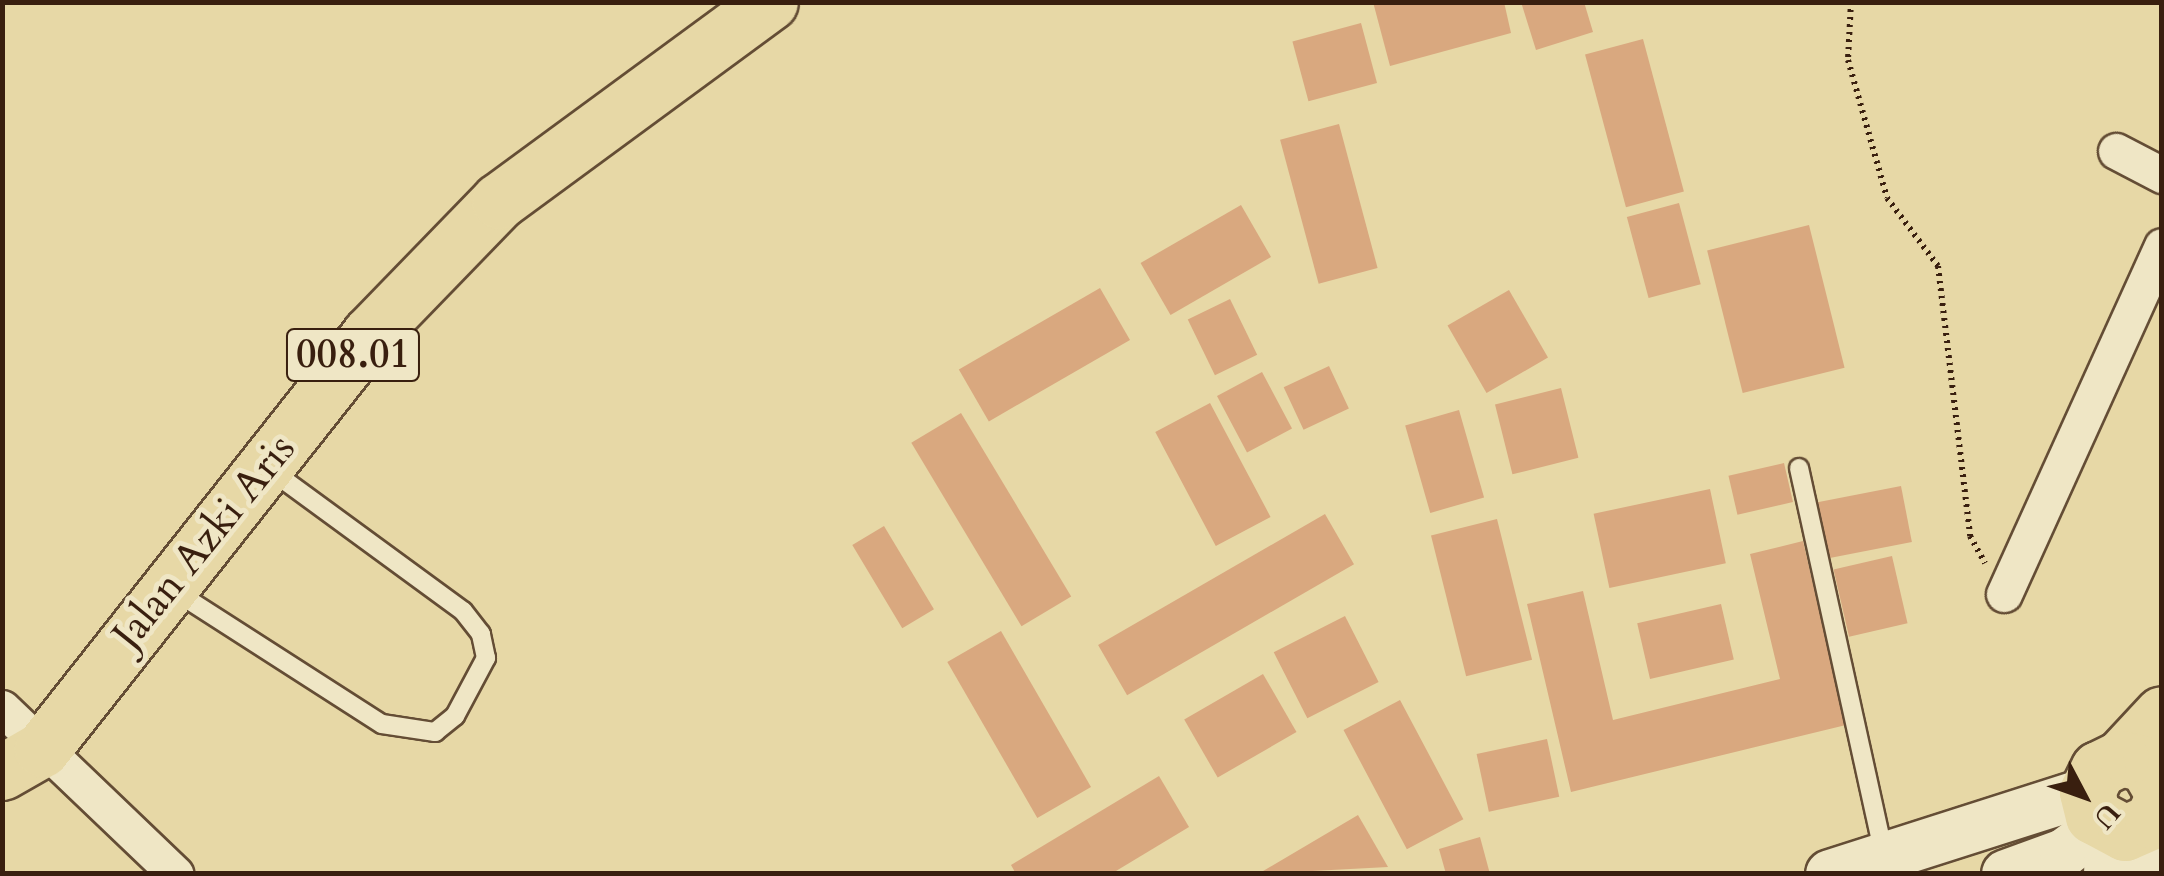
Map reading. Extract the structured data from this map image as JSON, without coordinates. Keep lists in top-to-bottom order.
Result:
{
  "streets": {
    "main road": ["008.01", "Jalan Azki Aris"]
  },
  "north": "bottom right"
}
